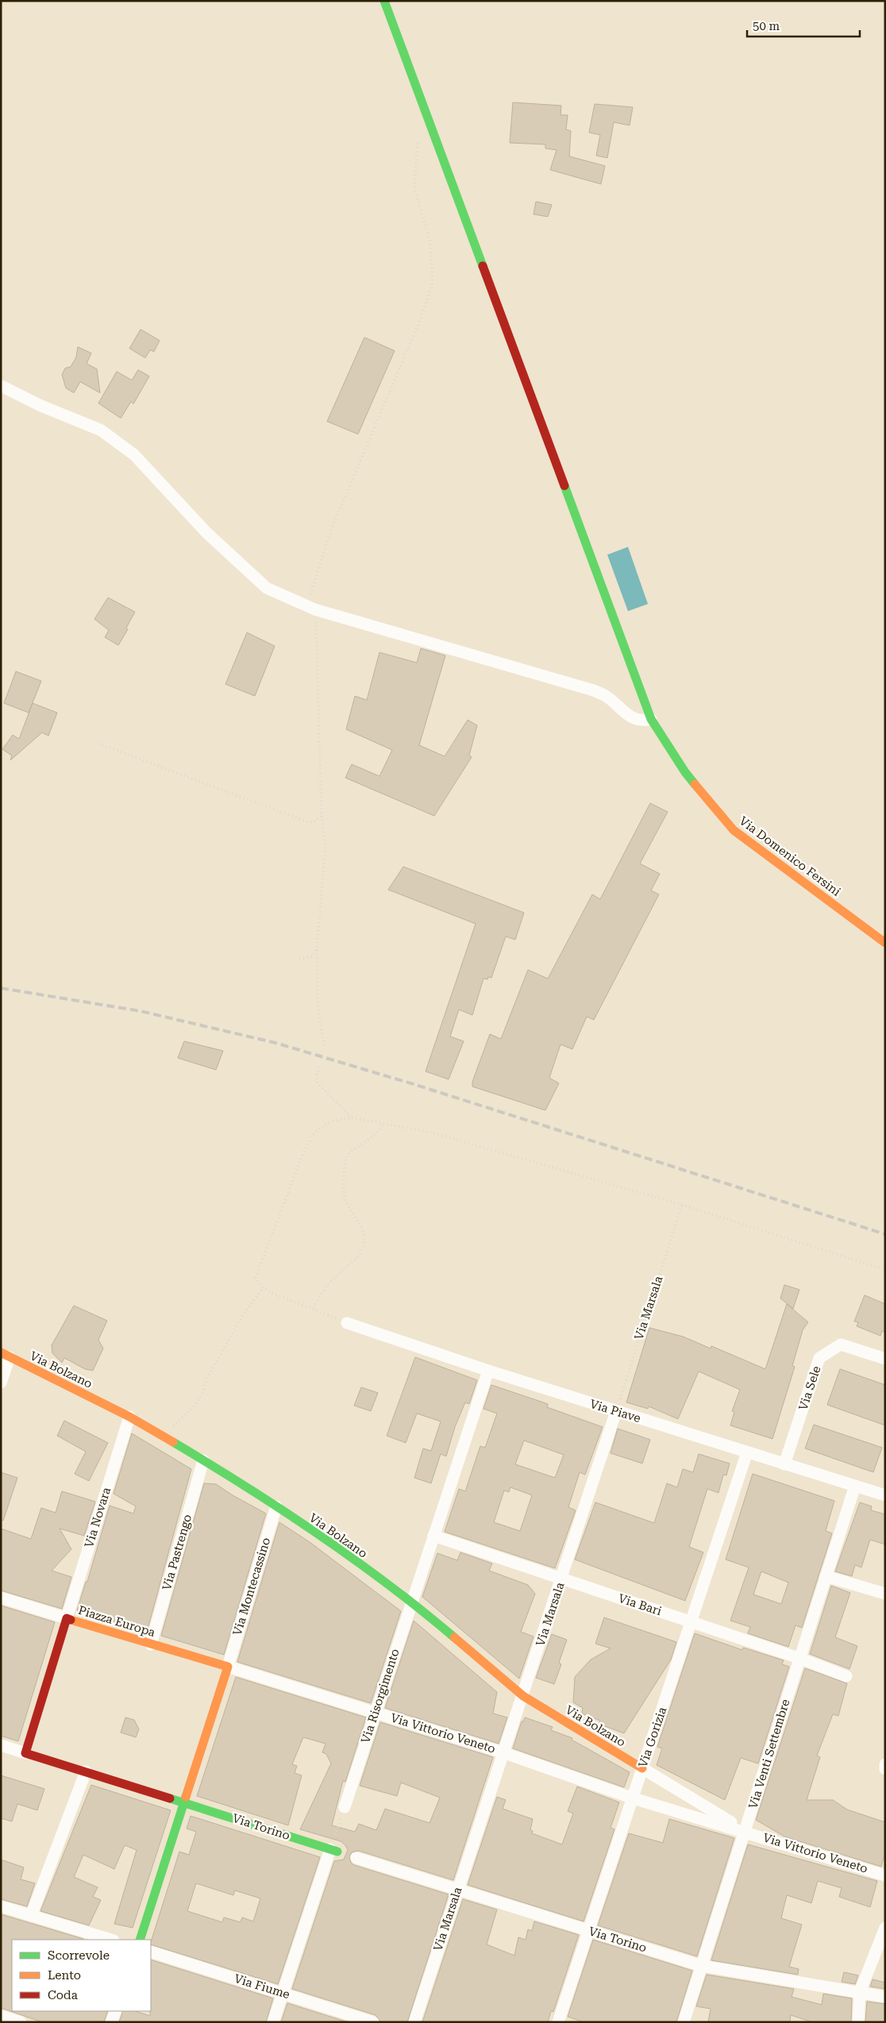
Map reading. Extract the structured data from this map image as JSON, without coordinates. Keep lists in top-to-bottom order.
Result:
{
  "streets": {
    "street": [
      "Via Domenico Fersini",
      "Via Marsala",
      "Via Bolzano",
      "Via Sele",
      "Via Piave",
      "Via Novara",
      "Via Pastrengo",
      "Via Montecassino",
      "Via Bari",
      "Piazza Europa",
      "Via Risorgimento",
      "Via Vittorio Veneto",
      "Via Gorizia",
      "Via Venti Settembre",
      "Via Torino",
      "Via Fiume"
    ]
  },
  "crossings": [
    ["Via Marsala", "Via Bolzano"],
    ["Via Marsala", "Via Piave"],
    ["Via Marsala", "Via Bari"],
    ["Via Marsala", "Via Vittorio Veneto"],
    ["Via Marsala", "Via Torino"],
    ["Via Bolzano", "Via Novara"],
    ["Via Bolzano", "Via Pastrengo"],
    ["Via Bolzano", "Via Montecassino"],
    ["Via Bolzano", "Via Risorgimento"],
    ["Via Bolzano", "Via Gorizia"],
    ["Via Sele", "Via Piave"],
    ["Via Piave", "Via Risorgimento"],
    ["Via Piave", "Via Gorizia"],
    ["Via Piave", "Via Venti Settembre"],
    ["Via Novara", "Piazza Europa"],
    ["Via Pastrengo", "Piazza Europa"],
    ["Via Montecassino", "Piazza Europa"],
    ["Via Montecassino", "Via Vittorio Veneto"],
    ["Via Bari", "Via Risorgimento"],
    ["Via Bari", "Via Gorizia"],
    ["Via Bari", "Via Venti Settembre"],
    ["Piazza Europa", "Via Vittorio Veneto"],
    ["Via Risorgimento", "Via Vittorio Veneto"],
    ["Via Vittorio Veneto", "Via Gorizia"],
    ["Via Vittorio Veneto", "Via Venti Settembre"],
    ["Via Gorizia", "Via Torino"],
    ["Via Venti Settembre", "Via Torino"]
  ],
  "legend": ["Scorrevole", "Lento", "Coda"],
  "scale_bar": "50 m"
}
